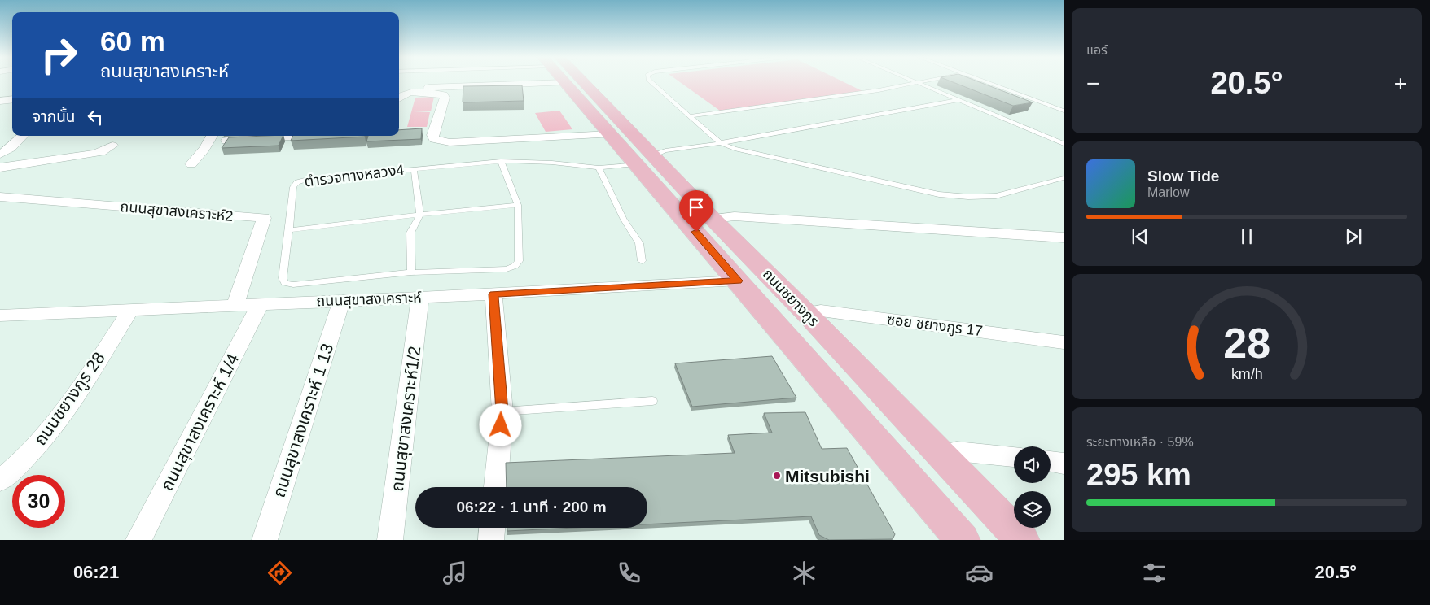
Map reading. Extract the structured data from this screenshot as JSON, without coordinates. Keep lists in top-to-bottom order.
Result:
{
  "streets": {
    "main road": ["ถนนชยางกูร"],
    "street": [
      "ถนนสุขาสงเคราะห์2",
      "ถนนสุขาสงเคราะห์",
      "ซอย ชยางกูร 17",
      "ถนนชยางกูร 28",
      "ถนนสุขาสงเคราะห์1/2",
      "ถนนสุขาสงเคราะห์ 1 13",
      "ถนนสุขาสงเคราะห์ 1/4"
    ],
    "lane": ["ตำรวจทางหลวง4"]
  },
  "crossings": [
    ["ถนนสุขาสงเคราะห์2", "ถนนสุขาสงเคราะห์"],
    ["ถนนชยางกูร", "ถนนสุขาสงเคราะห์"],
    ["ถนนชยางกูร", "ซอย ชยางกูร 17"],
    ["ถนนสุขาสงเคราะห์", "ถนนชยางกูร 28"],
    ["ถนนสุขาสงเคราะห์", "ถนนสุขาสงเคราะห์1/2"],
    ["ถนนสุขาสงเคราะห์", "ถนนสุขาสงเคราะห์ 1 13"],
    ["ถนนสุขาสงเคราะห์", "ถนนสุขาสงเคราะห์ 1/4"]
  ],
  "places": ["Mitsubishi"],
  "page": {
    "tile": [
      "แอร์",
      ["ระยะทางเหลือ · 59%", "295 km"]
    ],
    "turn": ["60 m", "ถนนสุขาสงเคราะห์"],
    "heat": ["−", "20.5°", "+"],
    "then": "จากนั้น",
    "song": ["Slow Tide", "Marlow"],
    "limit": "30",
    "trip": "06:22 · 1 นาที · 200 m",
    "tabs": ["06:21", "20.5°"],
    "gauge": ["28", "km/h"]
  }
}
